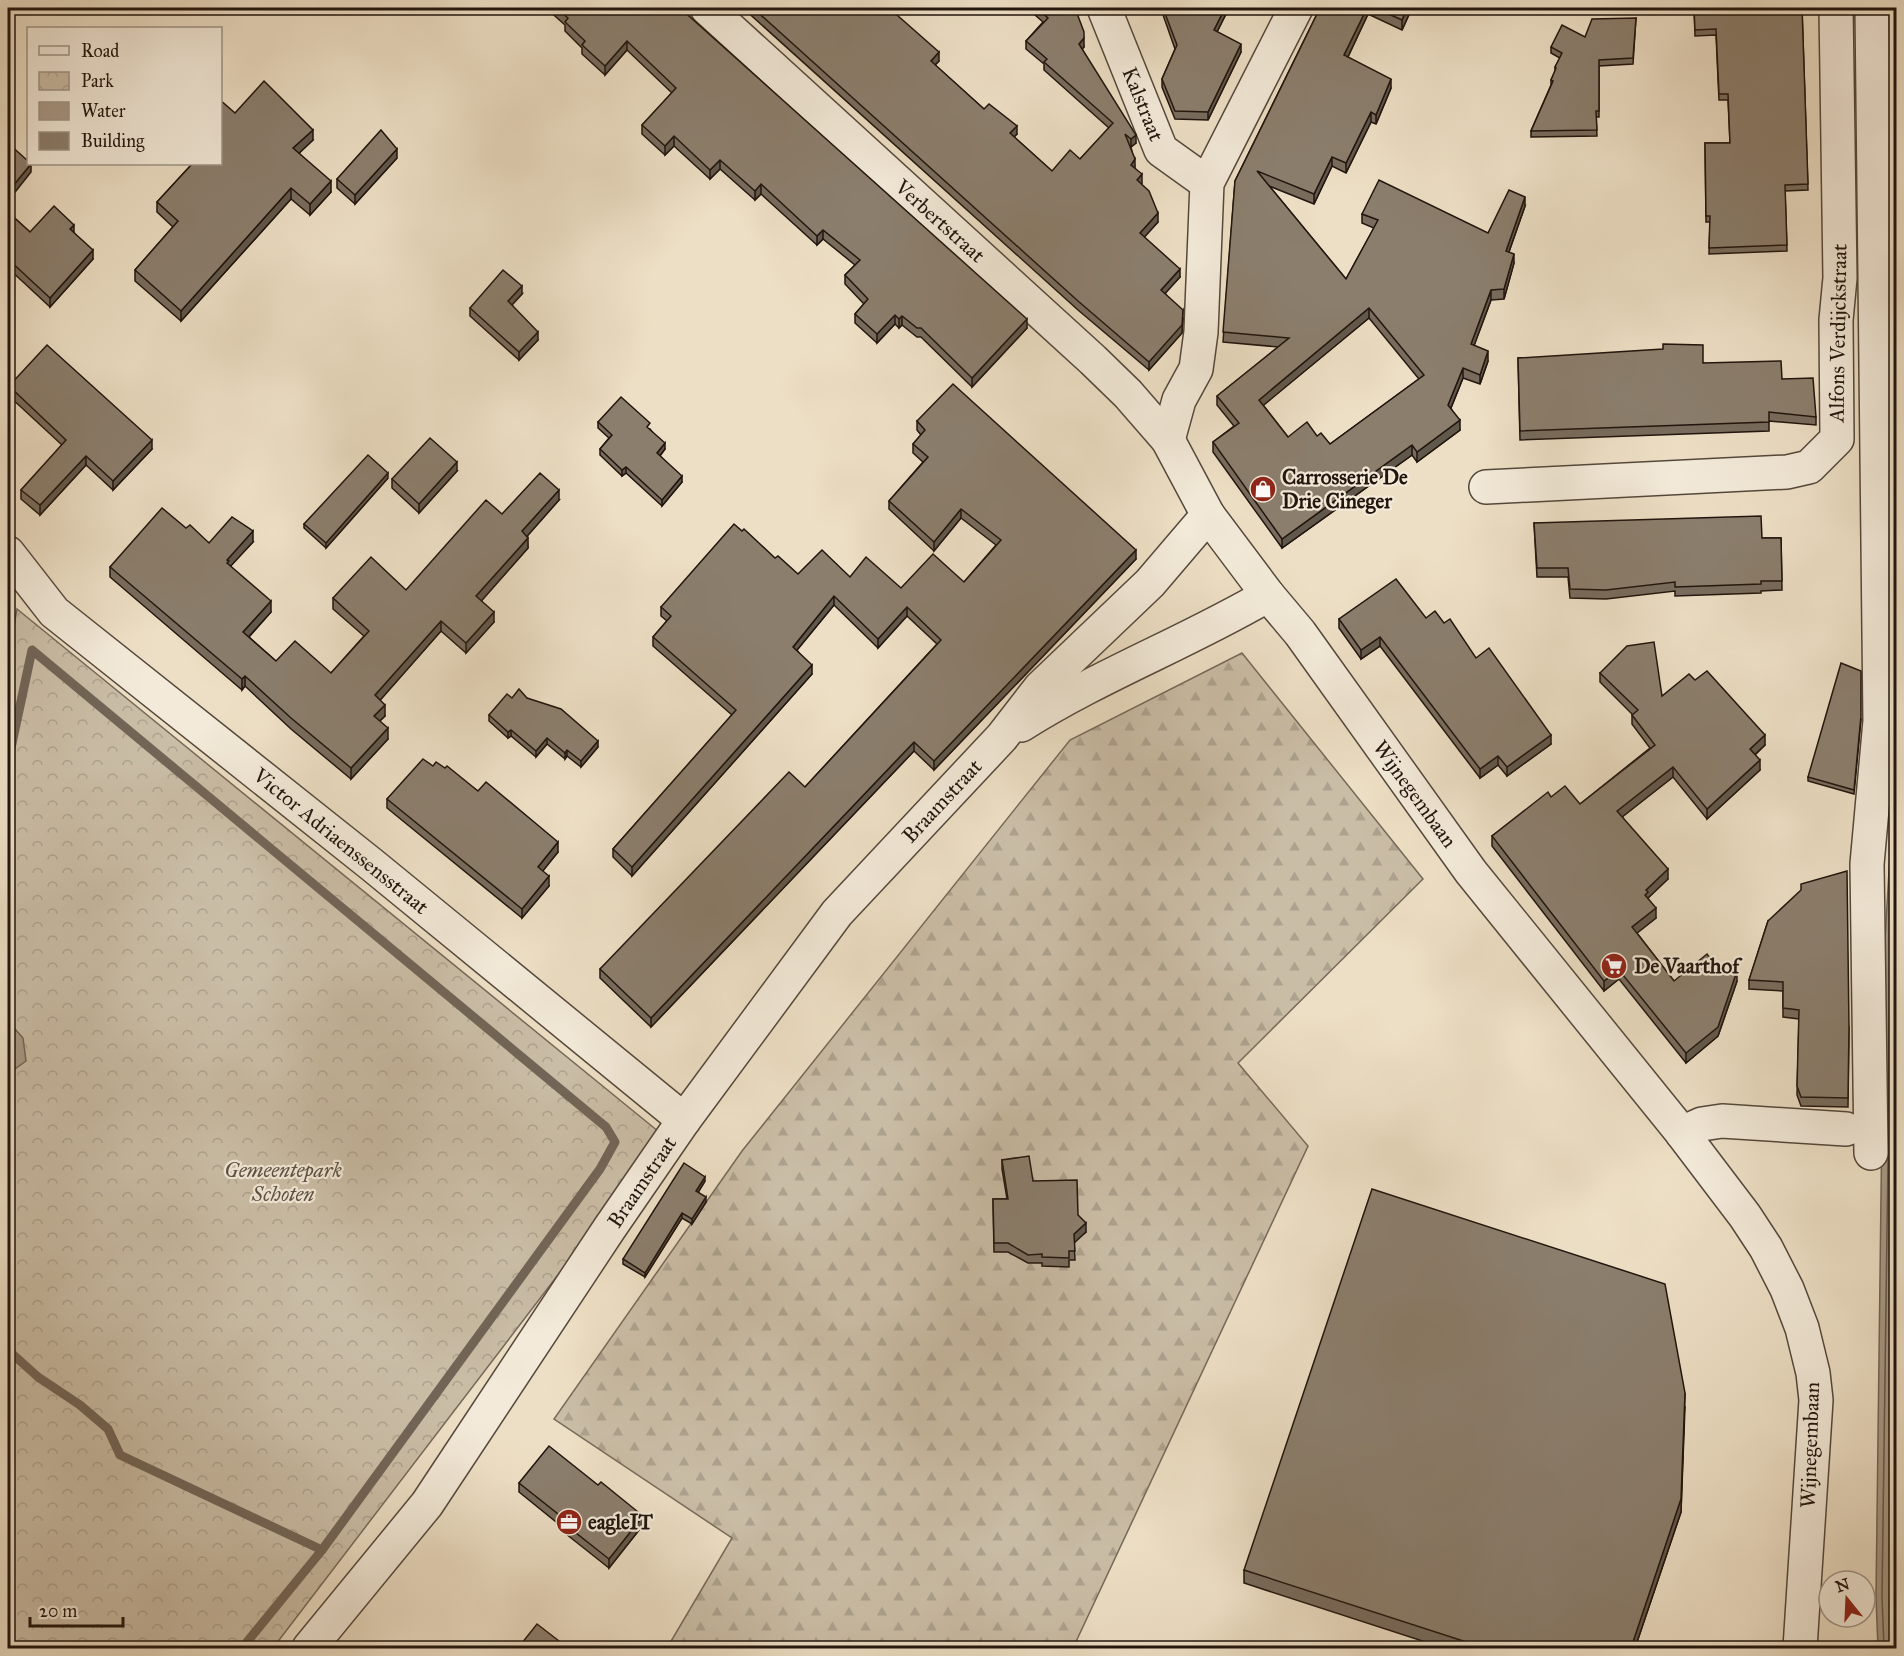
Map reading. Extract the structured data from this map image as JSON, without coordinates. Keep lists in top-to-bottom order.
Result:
{
  "streets": {
    "street": [
      "Kalstraat",
      "Verbertstraat",
      "Alfons Verdijckstraat",
      "Wijnegembaan",
      "Braamstraat",
      "Victor Adriaenssensstraat"
    ]
  },
  "crossings": [
    ["Verbertstraat", "Wijnegembaan"],
    ["Wijnegembaan", "Braamstraat"],
    ["Braamstraat", "Victor Adriaenssensstraat"]
  ],
  "parks": ["Gemeentepark Schoten"],
  "places": {
    "shop": ["Carrosserie De Drie Cineger"],
    "supermarket": ["De Vaarthof"],
    "office": ["eagleIT"]
  },
  "legend": [
    "Road",
    "Park",
    "Water",
    "Building"
  ],
  "scale_bar": "20 m",
  "north": "top"
}
